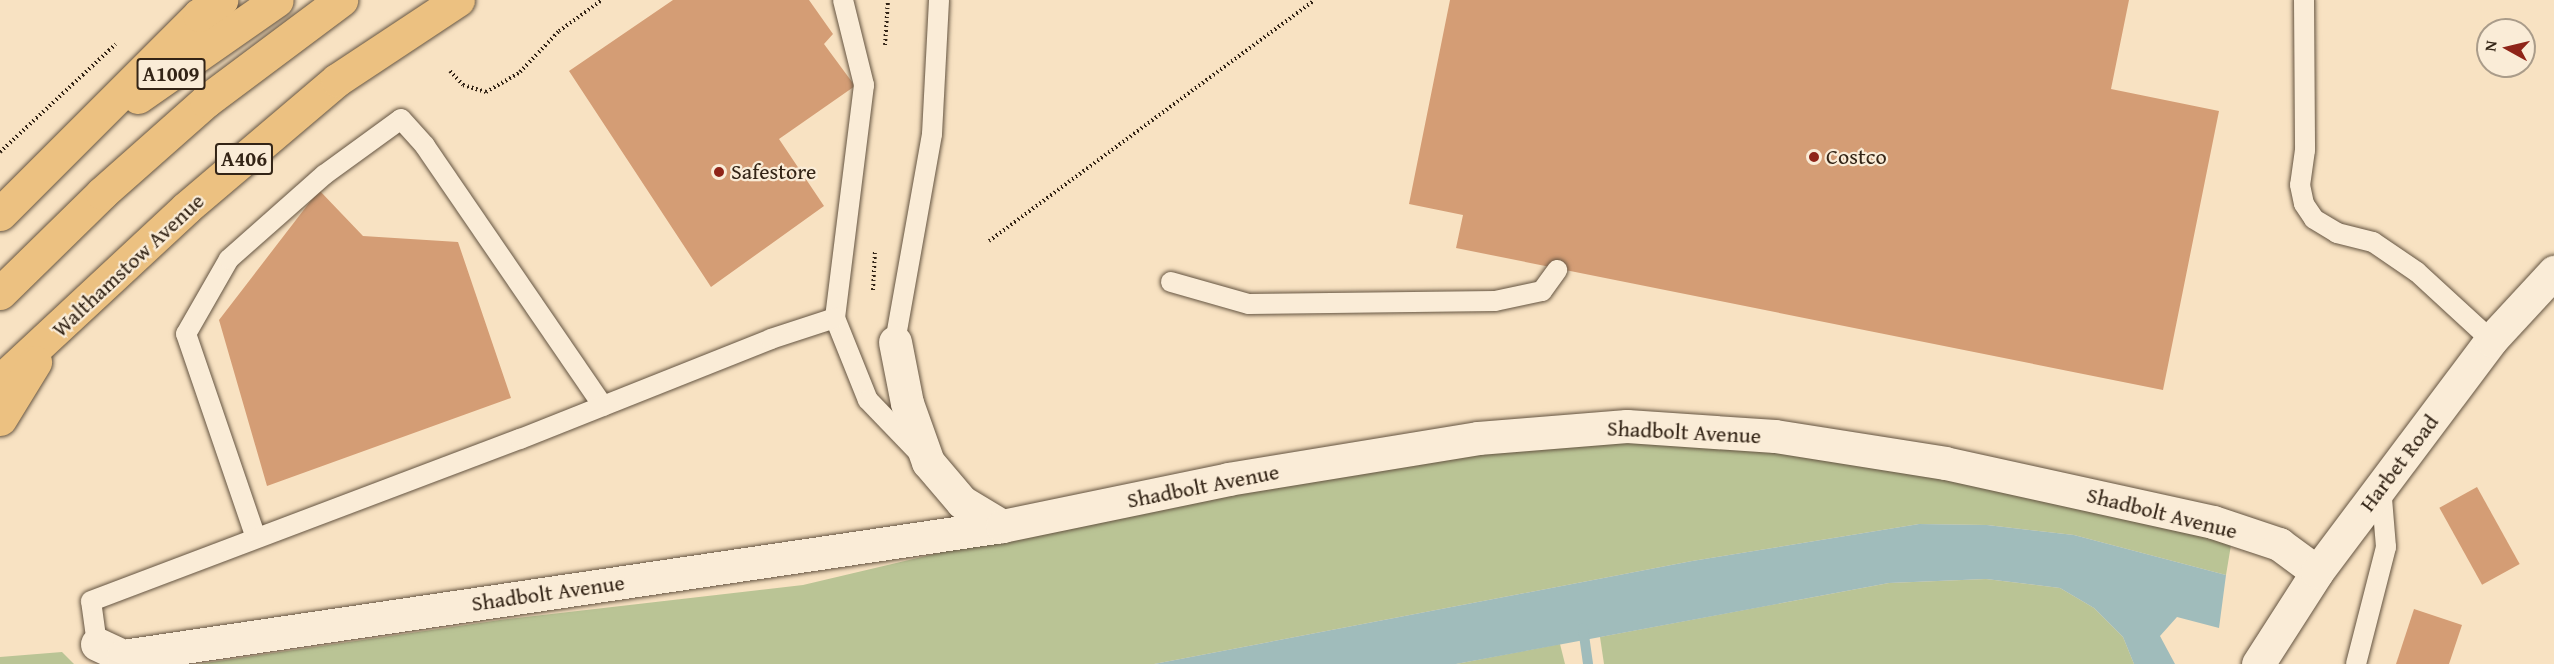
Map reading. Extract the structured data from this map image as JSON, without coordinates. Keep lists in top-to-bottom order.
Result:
{
  "streets": {
    "main road": ["A1009", "A406", "Walthamstow Avenue"],
    "street": ["Shadbolt Avenue", "Harbet Road"]
  },
  "crossings": [
    ["A406", "Walthamstow Avenue"],
    ["Shadbolt Avenue", "Harbet Road"]
  ],
  "places": ["Costco", "Safestore"],
  "north": "left"
}
